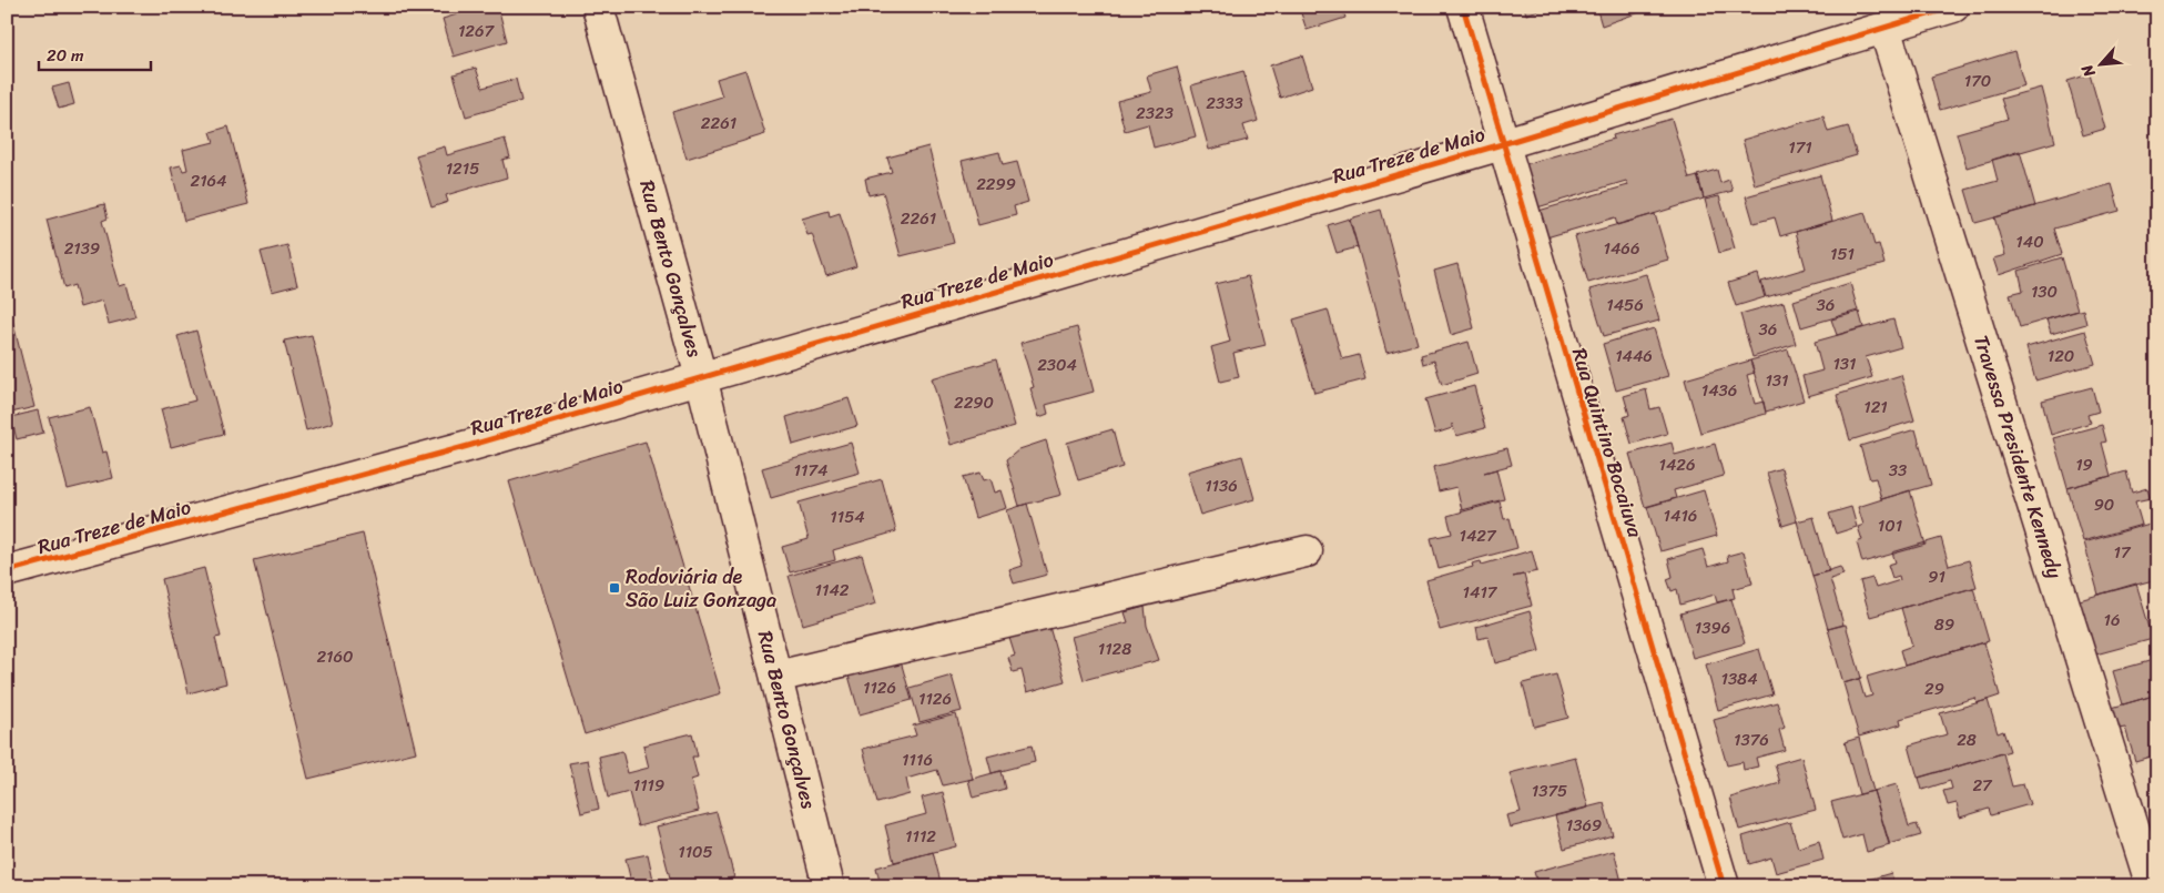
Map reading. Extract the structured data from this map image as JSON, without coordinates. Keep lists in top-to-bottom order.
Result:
{
  "streets": {
    "street": [
      "Rua Treze de Maio",
      "Rua Bento Gonçalves",
      "Rua Quintino Bocaiuva",
      "Travessa Presidente Kennedy"
    ]
  },
  "crossings": [
    ["Rua Treze de Maio", "Rua Bento Gonçalves"],
    ["Rua Treze de Maio", "Rua Quintino Bocaiuva"],
    ["Rua Treze de Maio", "Travessa Presidente Kennedy"]
  ],
  "places": {
    "transit": ["Rodoviária de São Luiz Gonzaga"]
  },
  "house_numbers": [
    "1267",
    "170",
    "2333",
    "2323",
    "2261",
    "171",
    "1215",
    "2164",
    "2299",
    "2261",
    "140",
    "2139",
    "1466",
    "151",
    "130",
    "1456",
    "36",
    "36",
    "1446",
    "120",
    "131",
    "2304",
    "131",
    "1436",
    "2290",
    "121",
    "1426",
    "19",
    "1174",
    "33",
    "1136",
    "90",
    "1416",
    "1154",
    "101",
    "1427",
    "17",
    "91",
    "1142",
    "1417",
    "16",
    "89",
    "1396",
    "1128",
    "2160",
    "1384",
    "1126",
    "29",
    "1126",
    "1376",
    "28",
    "1116",
    "1119",
    "27",
    "1375",
    "1369",
    "1112",
    "1105"
  ],
  "scale_bar": "20 m",
  "north": "bottom left"
}
